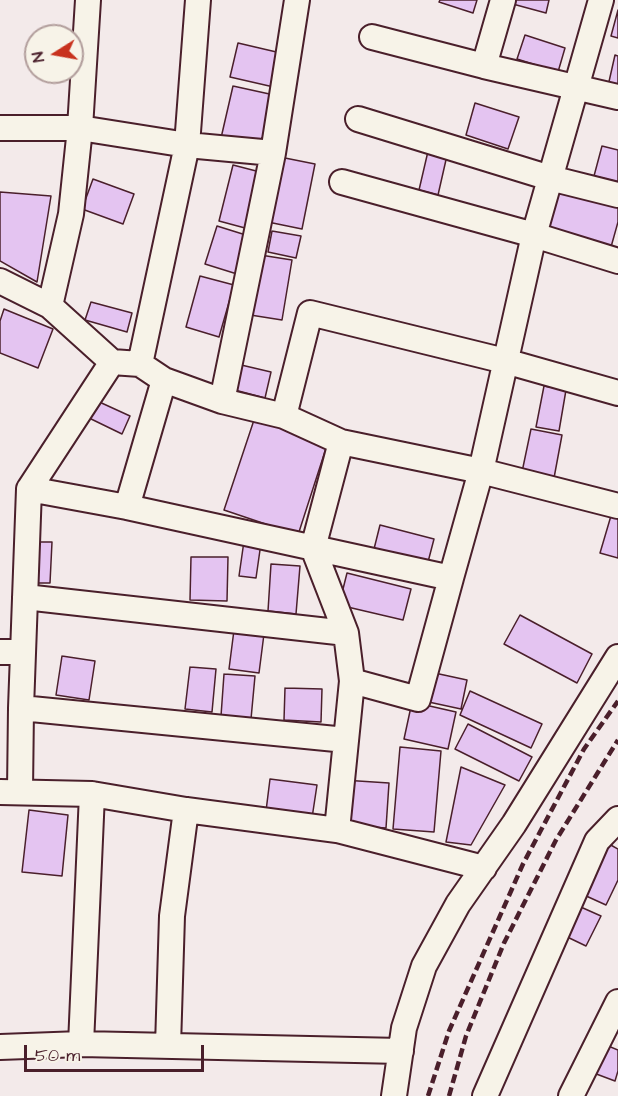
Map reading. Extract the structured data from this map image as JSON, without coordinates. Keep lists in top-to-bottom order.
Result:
{
  "scale_bar": "50 m",
  "north": "left"
}
